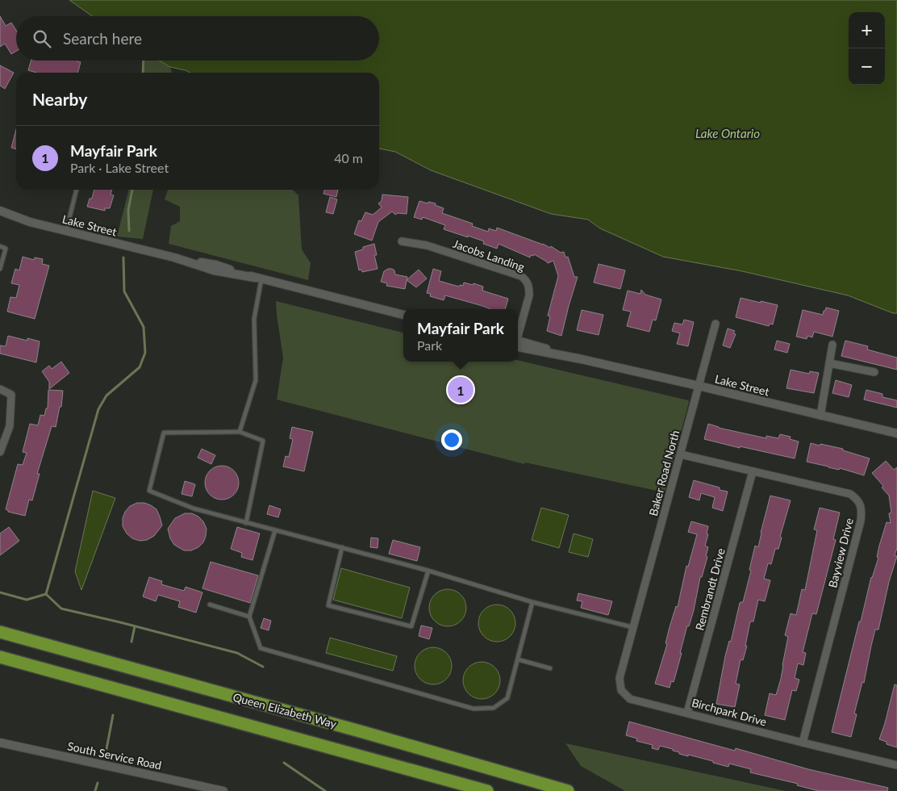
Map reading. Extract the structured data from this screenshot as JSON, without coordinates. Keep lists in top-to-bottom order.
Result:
{
  "streets": {
    "highway": ["Queen Elizabeth Way"],
    "street": [
      "Lake Street",
      "Jacobs Landing",
      "Baker Road North",
      "Bayview Drive",
      "Rembrandt Drive",
      "Birchpark Drive",
      "South Service Road"
    ]
  },
  "crossings": [
    ["Lake Street", "Baker Road North"],
    ["Baker Road North", "Bayview Drive"],
    ["Baker Road North", "Birchpark Drive"],
    ["Bayview Drive", "Rembrandt Drive"],
    ["Bayview Drive", "Birchpark Drive"],
    ["Rembrandt Drive", "Birchpark Drive"]
  ],
  "water": ["Lake Ontario"],
  "page": {
    "map_buttons": ["+", "−"],
    "search": "Search here",
    "heading": "Nearby",
    "list": [
      {
        "mark": "1",
        "name": "Mayfair Park",
        "note": "Park · Lake Street",
        "value": "40 m"
      }
    ],
    "popup": ["Mayfair Park", "Park"],
    "pins": "1"
  }
}
